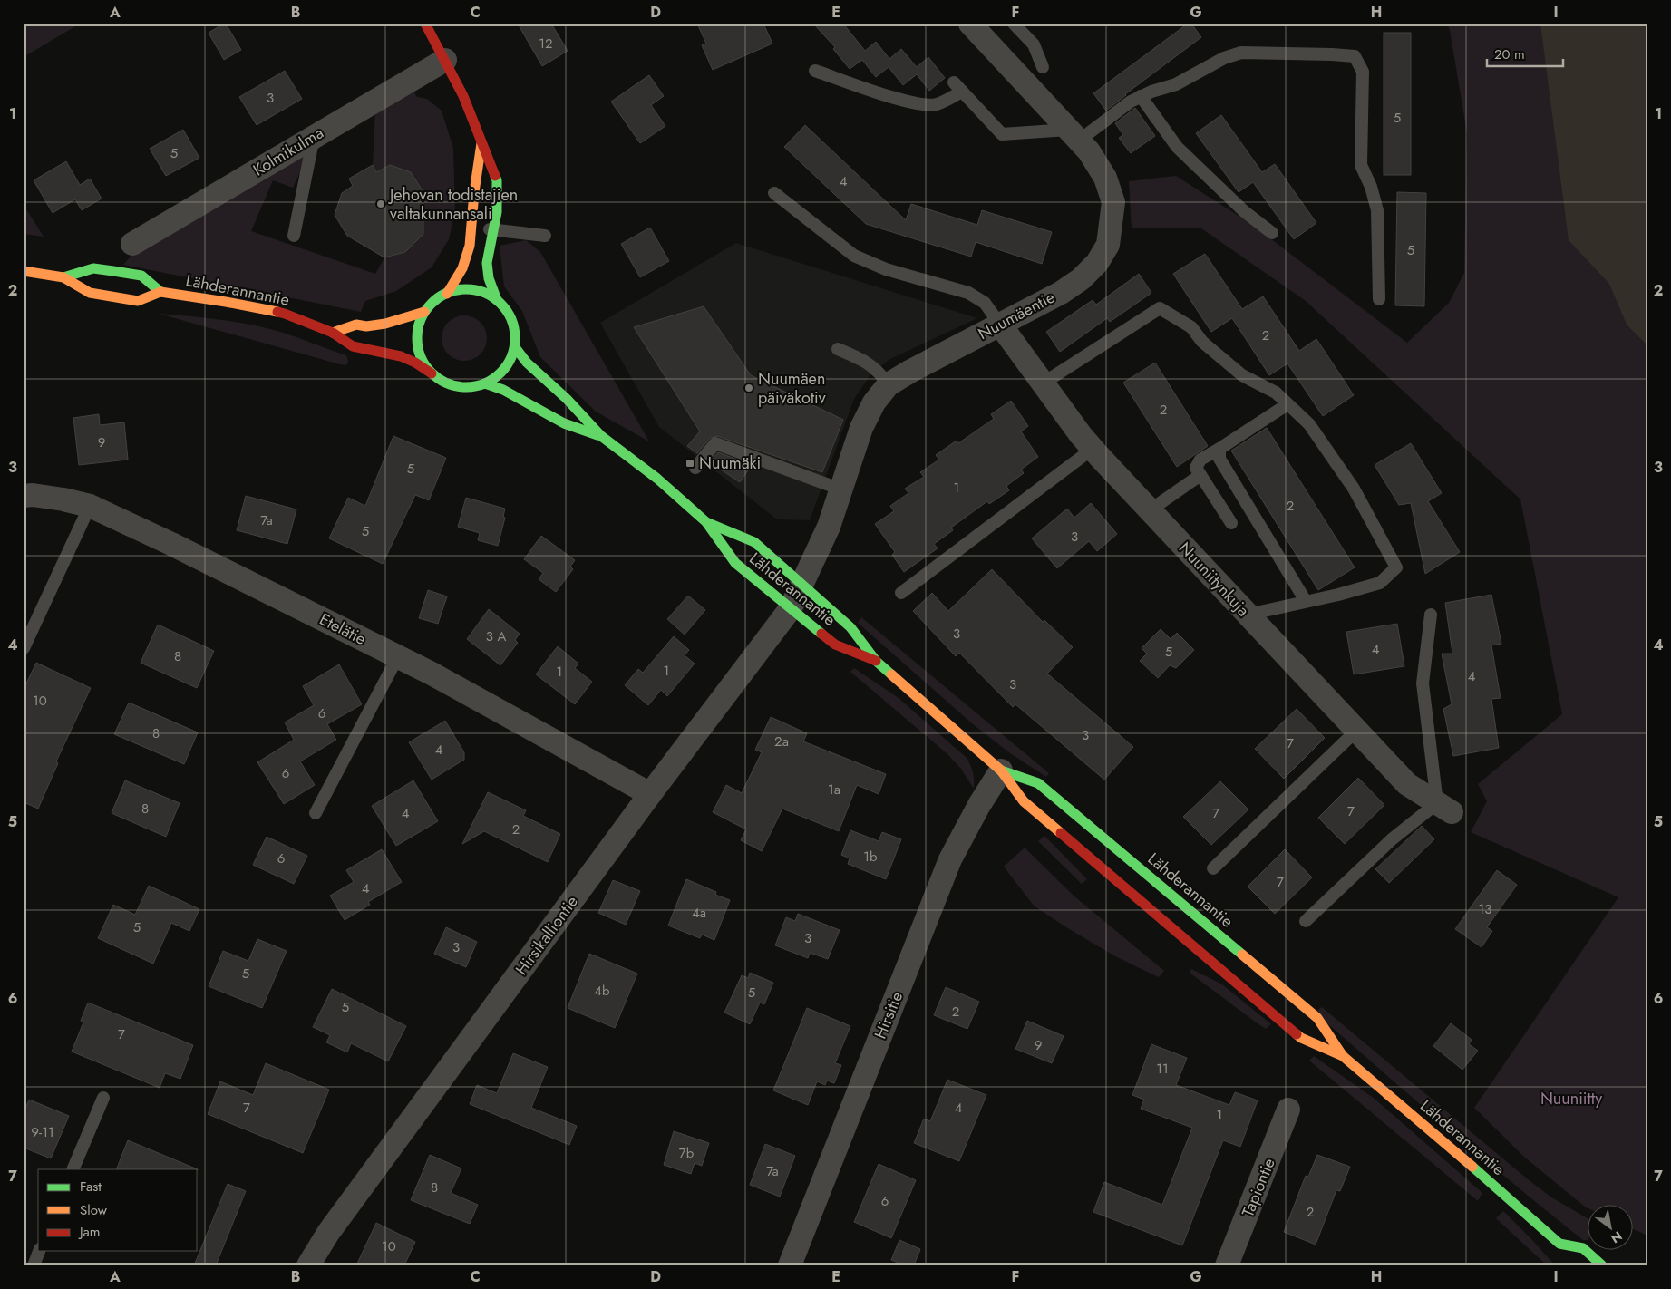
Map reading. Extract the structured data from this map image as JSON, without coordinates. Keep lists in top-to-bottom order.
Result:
{
  "streets": {
    "main road": ["Lähderannantie"],
    "street": [
      "Kolmikulma",
      "Nuumäentie",
      "Nuuniitynkuja",
      "Etelätie",
      "Hirsikalliontie",
      "Hirsitie",
      "Tapiontie"
    ]
  },
  "crossings": [
    ["Lähderannantie", "Nuumäentie"],
    ["Lähderannantie", "Hirsikalliontie"],
    ["Lähderannantie", "Hirsitie"],
    ["Nuumäentie", "Nuuniitynkuja"],
    ["Nuumäentie", "Hirsikalliontie"],
    ["Etelätie", "Hirsikalliontie"]
  ],
  "parks": ["Nuuniitty"],
  "places": {
    "other": ["Jehovan todistajien valtakunnansali", "Nuumäen päiväkotiv"],
    "transit": ["Nuumäki"]
  },
  "house_numbers": [
    "12",
    "3",
    "5",
    "5",
    "4",
    "5",
    "2",
    "2",
    "9",
    "5",
    "1",
    "2",
    "7a",
    "5",
    "3",
    "3",
    "3 A",
    "4",
    "5",
    "8",
    "1",
    "1",
    "4",
    "3",
    "10",
    "6",
    "8",
    "3",
    "2a",
    "7",
    "4",
    "6",
    "1a",
    "8",
    "7",
    "4",
    "7",
    "2",
    "1b",
    "6",
    "7",
    "4",
    "13",
    "4a",
    "5",
    "3",
    "3",
    "5",
    "4b",
    "5",
    "5",
    "2",
    "7",
    "9",
    "11",
    "7",
    "4",
    "1",
    "9-11",
    "7b",
    "7a",
    "8",
    "6",
    "2",
    "10"
  ],
  "legend": ["Fast", "Slow", "Jam"],
  "scale_bar": "20 m",
  "north": "bottom right",
  "grid": {
    "columns": [
      "A",
      "B",
      "C",
      "D",
      "E",
      "F",
      "G",
      "H",
      "I"
    ],
    "rows": [
      "1",
      "2",
      "3",
      "4",
      "5",
      "6",
      "7"
    ]
  }
}
